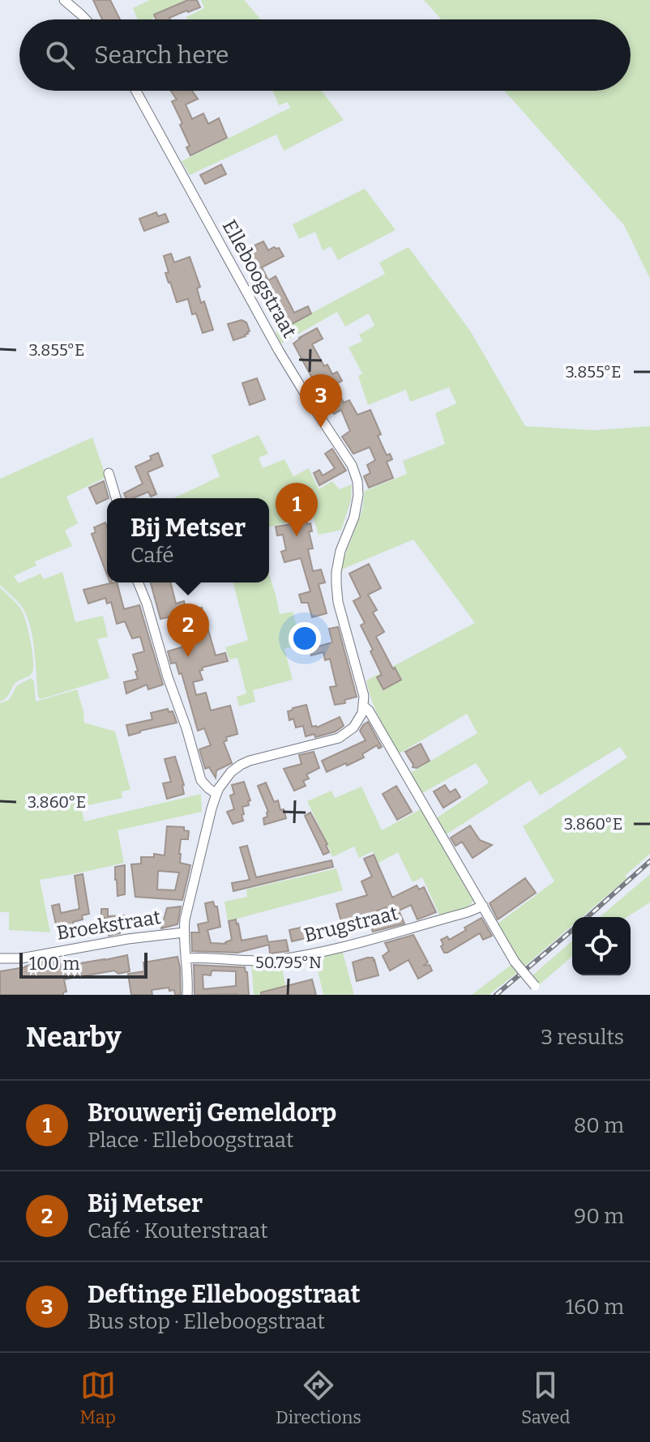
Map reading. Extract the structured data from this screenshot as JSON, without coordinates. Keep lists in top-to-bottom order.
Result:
{
  "streets": {
    "street": ["Elleboogstraat", "Brugstraat", "Broekstraat"]
  },
  "scale_bar": "100 m",
  "page": {
    "search": "Search here",
    "pins": ["3", "1", "2"],
    "popup": ["Bij Metser", "Café"],
    "scale": "100 m",
    "heading": ["Nearby", "3 results"],
    "list": [
      {
        "mark": "1",
        "name": "Brouwerij Gemeldorp",
        "note": "Place · Elleboogstraat",
        "value": "80 m"
      },
      {
        "mark": "2",
        "name": "Bij Metser",
        "note": "Café · Kouterstraat",
        "value": "90 m"
      },
      {
        "mark": "3",
        "name": "Deftinge Elleboogstraat",
        "note": "Bus stop · Elleboogstraat",
        "value": "160 m"
      }
    ],
    "nav": ["Map", "Directions", "Saved"]
  },
  "coordinates": ["3.855°E", "3.860°E", "50.795°N"]
}
